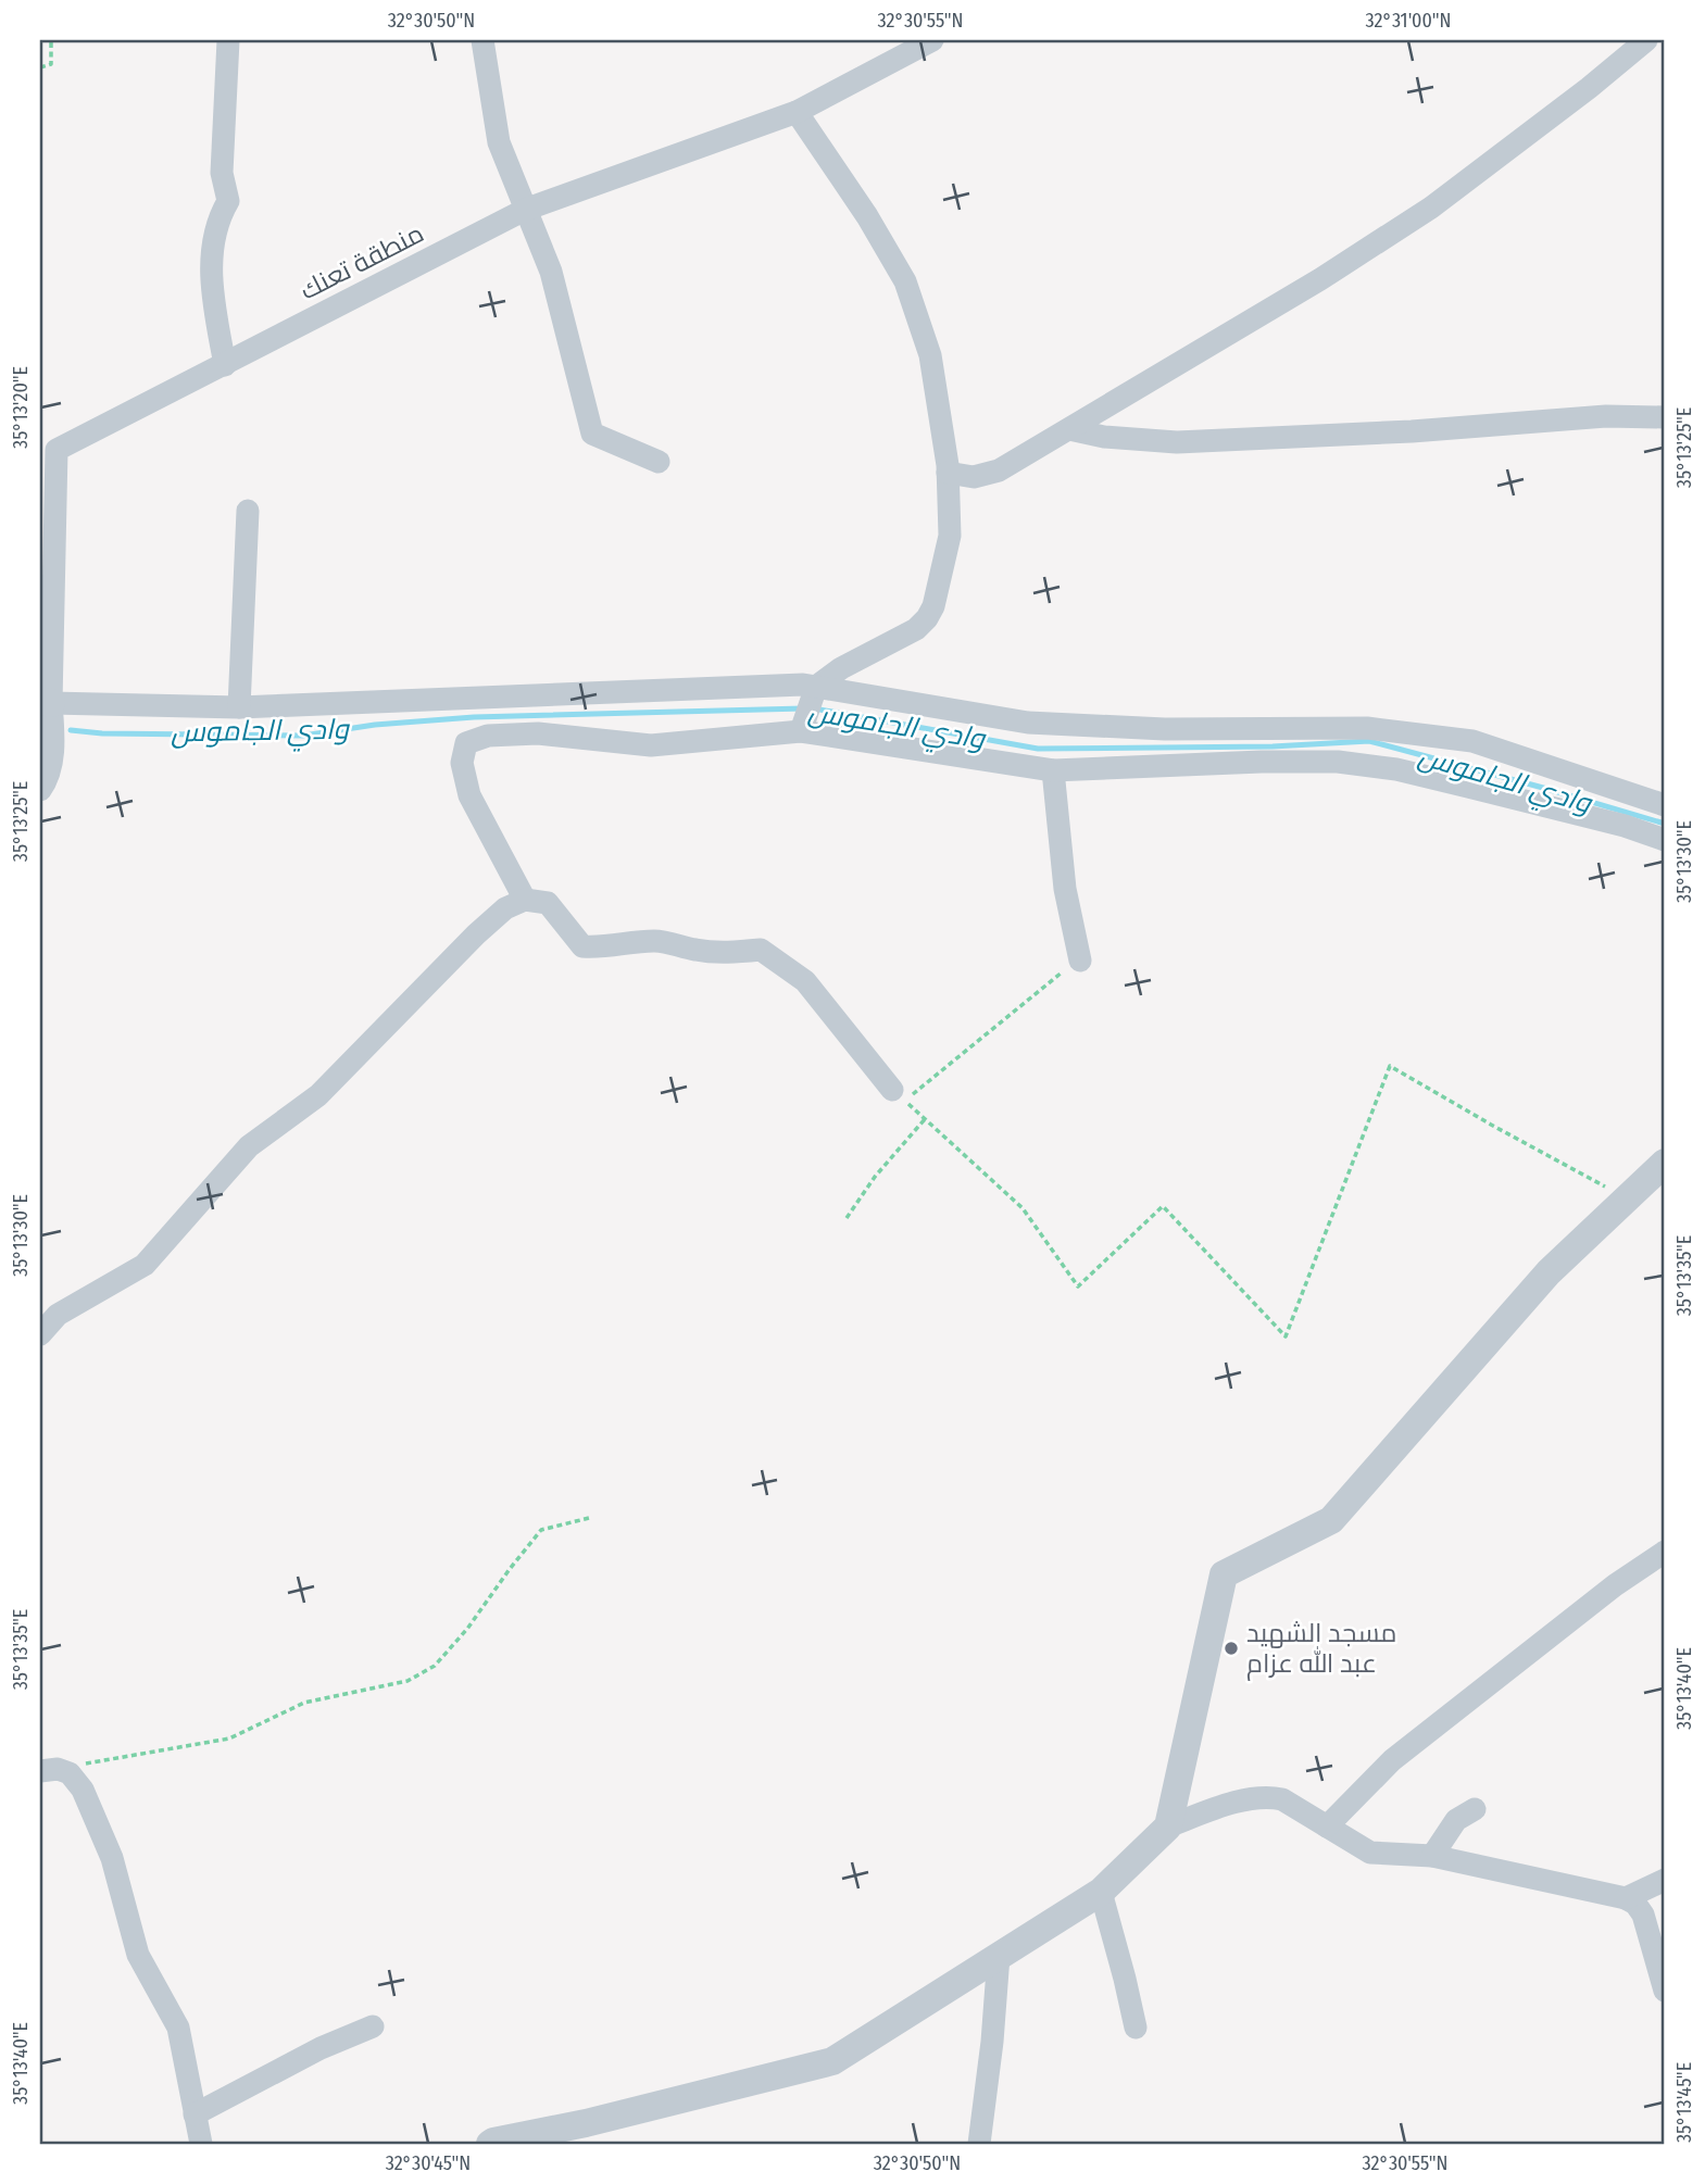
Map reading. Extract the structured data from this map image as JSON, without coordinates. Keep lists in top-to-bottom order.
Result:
{
  "streets": {
    "street": ["منطقة تعنك"]
  },
  "water": ["وادي الجاموس"],
  "places": ["مسجد الشهيد عبد الله عزام"],
  "coordinates": [
    "32°30'50\"N",
    "32°30'55\"N",
    "32°31'00\"N",
    "35°13'20\"E",
    "35°13'25\"E",
    "35°13'30\"E",
    "35°13'35\"E",
    "35°13'40\"E",
    "35°13'45\"E",
    "32°30'45\"N"
  ]
}
